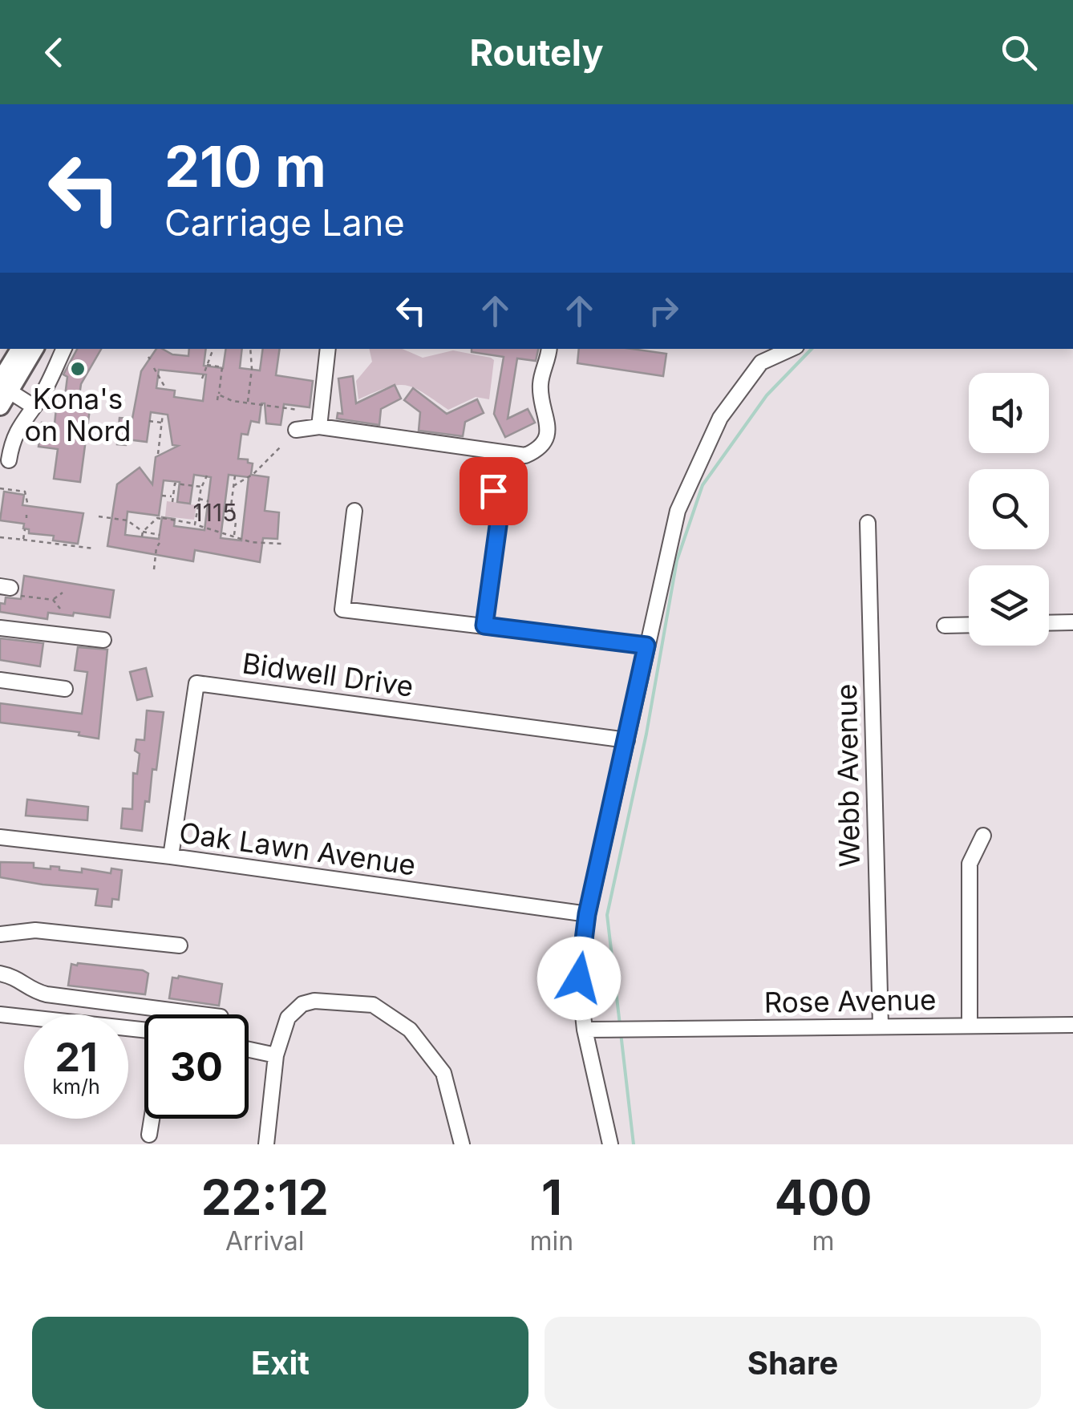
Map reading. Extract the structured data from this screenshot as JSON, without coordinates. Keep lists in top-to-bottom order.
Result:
{
  "streets": {
    "street": [
      "Bidwell Drive",
      "Webb Avenue",
      "Oak Lawn Avenue",
      "Rose Avenue"
    ]
  },
  "crossings": [
    ["Bidwell Drive", "Oak Lawn Avenue"],
    ["Webb Avenue", "Rose Avenue"]
  ],
  "places": ["Kona's on Nord"],
  "house_numbers": ["1115"],
  "page": {
    "header": "Routely",
    "turn": ["210 m", "Carriage Lane"],
    "speed": "21 km/h",
    "limit": "30",
    "eta": [
      "22:12",
      "Arrival",
      "1",
      "min",
      "400",
      "m"
    ],
    "buttons": ["Exit", "Share"]
  }
}
